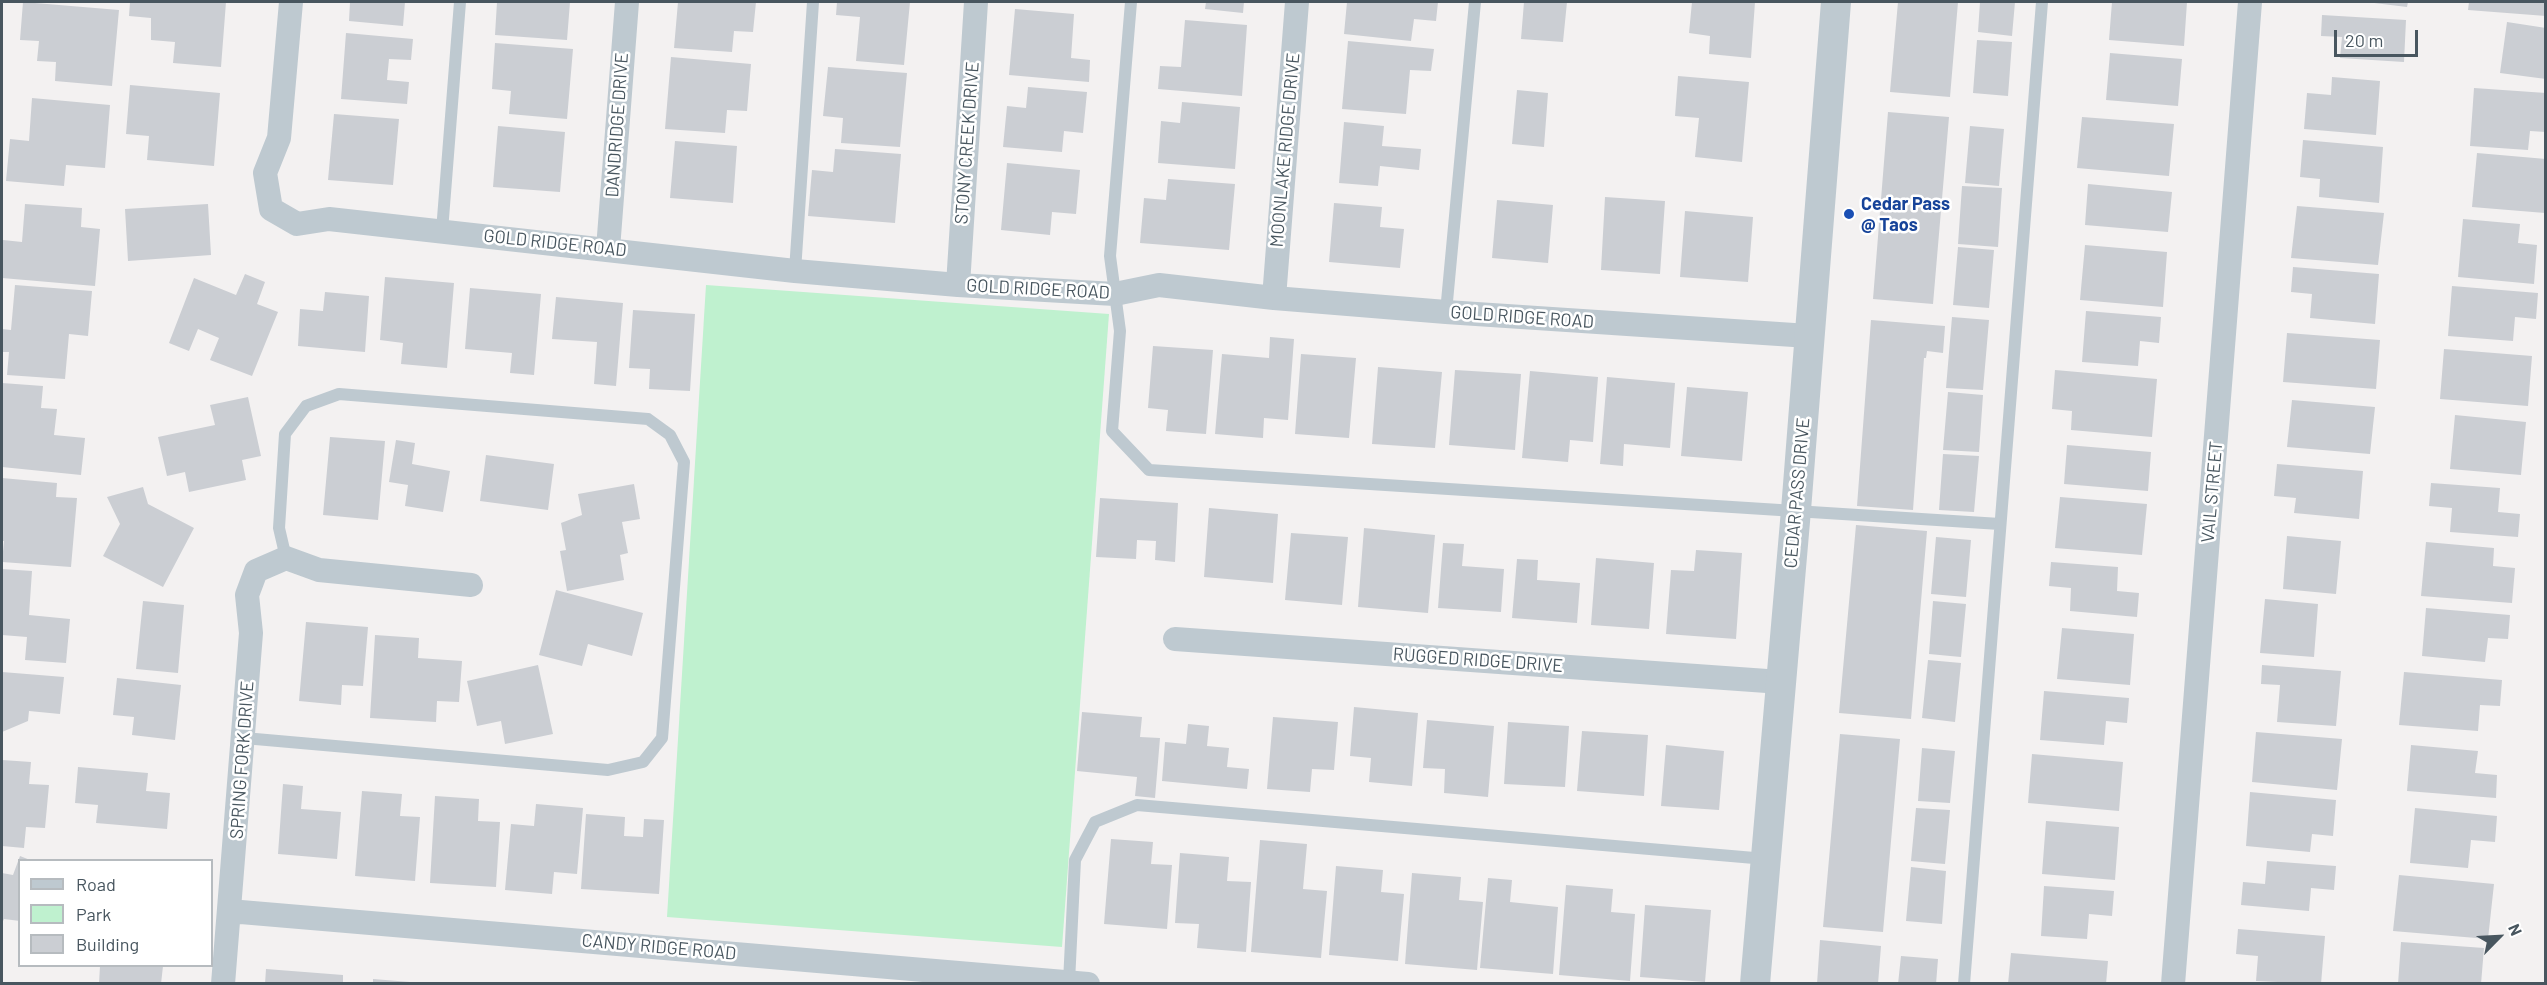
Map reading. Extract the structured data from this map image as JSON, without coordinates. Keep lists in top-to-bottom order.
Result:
{
  "streets": {
    "street": [
      "DANDRIDGE DRIVE",
      "STONY CREEK DRIVE",
      "MOONLAKE RIDGE DRIVE",
      "GOLD RIDGE ROAD",
      "VAIL STREET",
      "CEDAR PASS DRIVE",
      "RUGGED RIDGE DRIVE",
      "SPRING FORK DRIVE",
      "CANDY RIDGE ROAD"
    ]
  },
  "crossings": [
    ["DANDRIDGE DRIVE", "GOLD RIDGE ROAD"],
    ["STONY CREEK DRIVE", "GOLD RIDGE ROAD"],
    ["MOONLAKE RIDGE DRIVE", "GOLD RIDGE ROAD"],
    ["GOLD RIDGE ROAD", "CEDAR PASS DRIVE"],
    ["CEDAR PASS DRIVE", "RUGGED RIDGE DRIVE"],
    ["SPRING FORK DRIVE", "CANDY RIDGE ROAD"]
  ],
  "places": ["Cedar Pass @ Taos"],
  "legend": ["Road", "Park", "Building"],
  "scale_bar": "20 m",
  "north": "top right"
}
